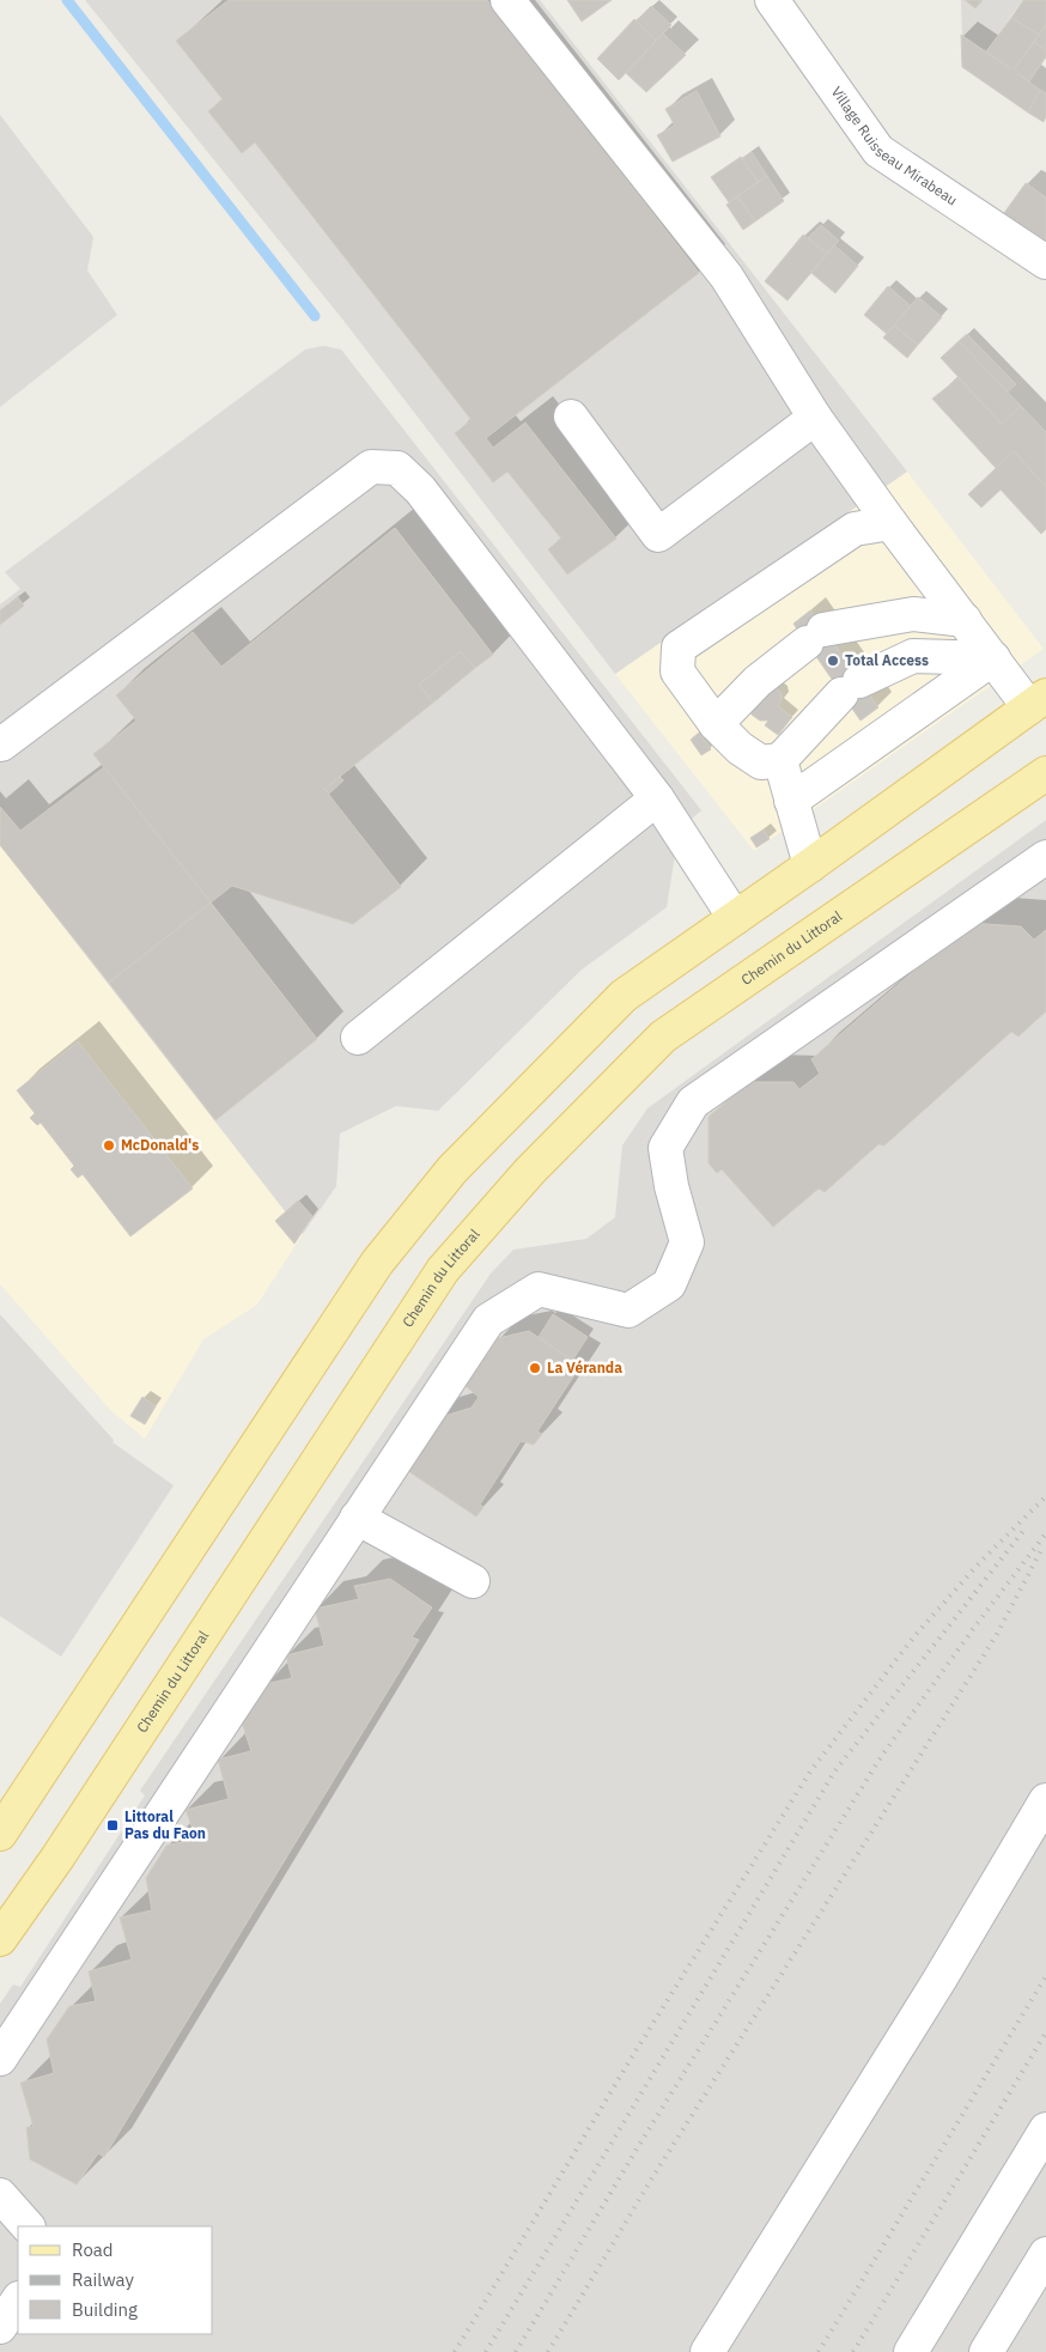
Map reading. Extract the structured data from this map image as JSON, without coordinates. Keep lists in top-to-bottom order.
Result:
{
  "streets": {
    "main road": ["Chemin du Littoral"],
    "street": ["Village Ruisseau Mirabeau"]
  },
  "places": {
    "other": ["Total Access", "McDonald's", "La Véranda"],
    "transit": ["Littoral Pas du Faon"]
  },
  "legend": ["Road", "Railway", "Building"]
}
